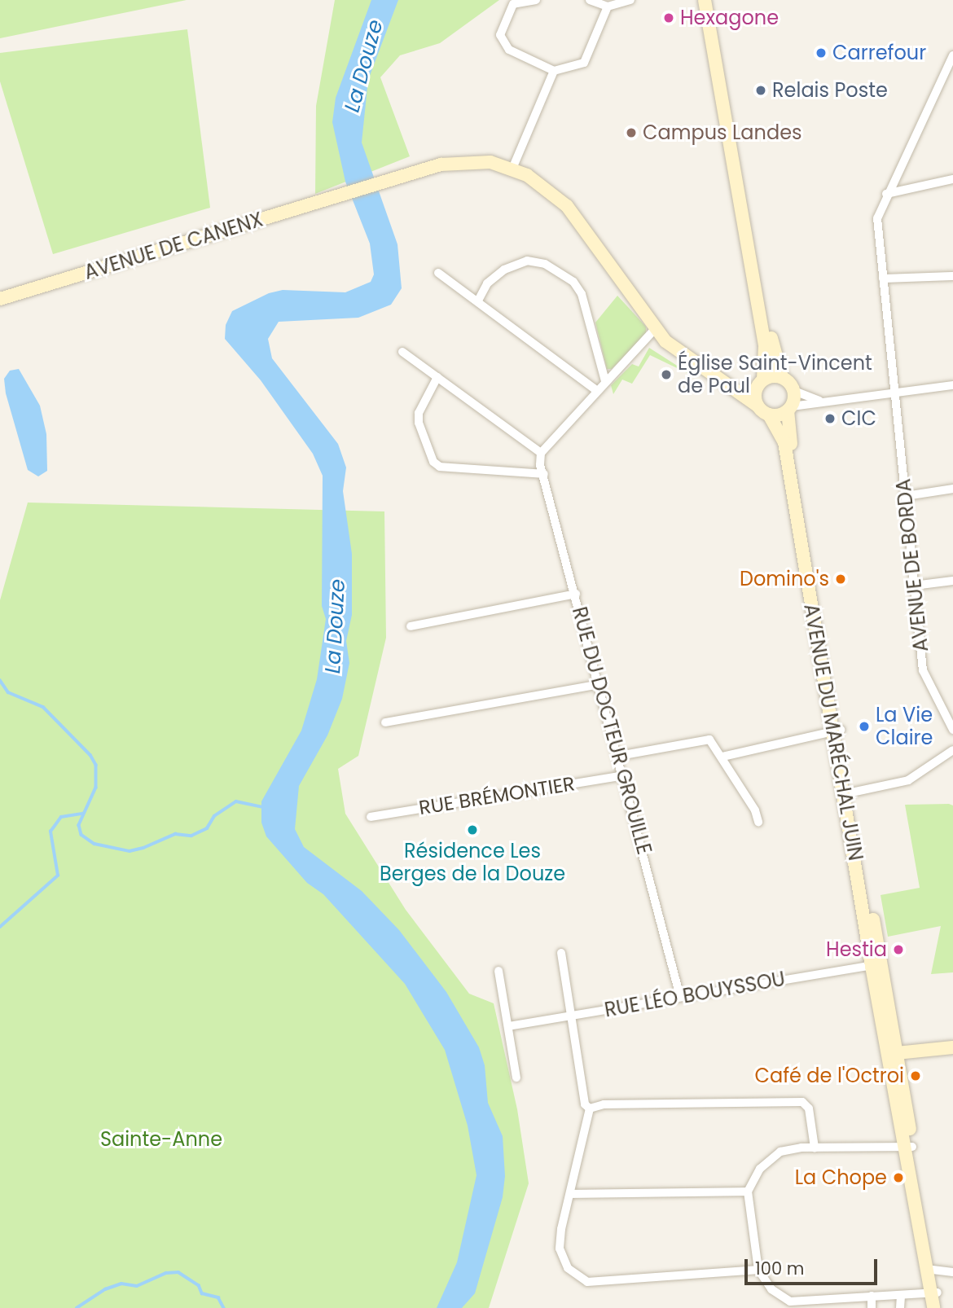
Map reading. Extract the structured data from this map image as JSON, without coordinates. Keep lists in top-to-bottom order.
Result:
{
  "streets": {
    "main road": ["AVENUE DE CANENX", "AVENUE DU MARÉCHAL JUIN"],
    "street": [
      "AVENUE DE BORDA",
      "RUE DU DOCTEUR GROUILLE",
      "RUE BRÉMONTIER",
      "RUE LÉO BOUYSSOU"
    ]
  },
  "crossings": [
    ["RUE DU DOCTEUR GROUILLE", "RUE BRÉMONTIER"],
    ["RUE DU DOCTEUR GROUILLE", "RUE LÉO BOUYSSOU"],
    ["AVENUE DU MARÉCHAL JUIN", "RUE LÉO BOUYSSOU"]
  ],
  "water": ["La Douze"],
  "parks": ["Sainte-Anne"],
  "places": [
    "Hexagone",
    "Carrefour",
    "Relais Poste",
    "Campus Landes",
    "Église Saint-Vincent de Paul",
    "CIC",
    "Domino's",
    "La Vie Claire",
    "Résidence Les Berges de la Douze",
    "Hestia",
    "Café de l'Octroi",
    "La Chope"
  ],
  "scale_bar": "100 m"
}
